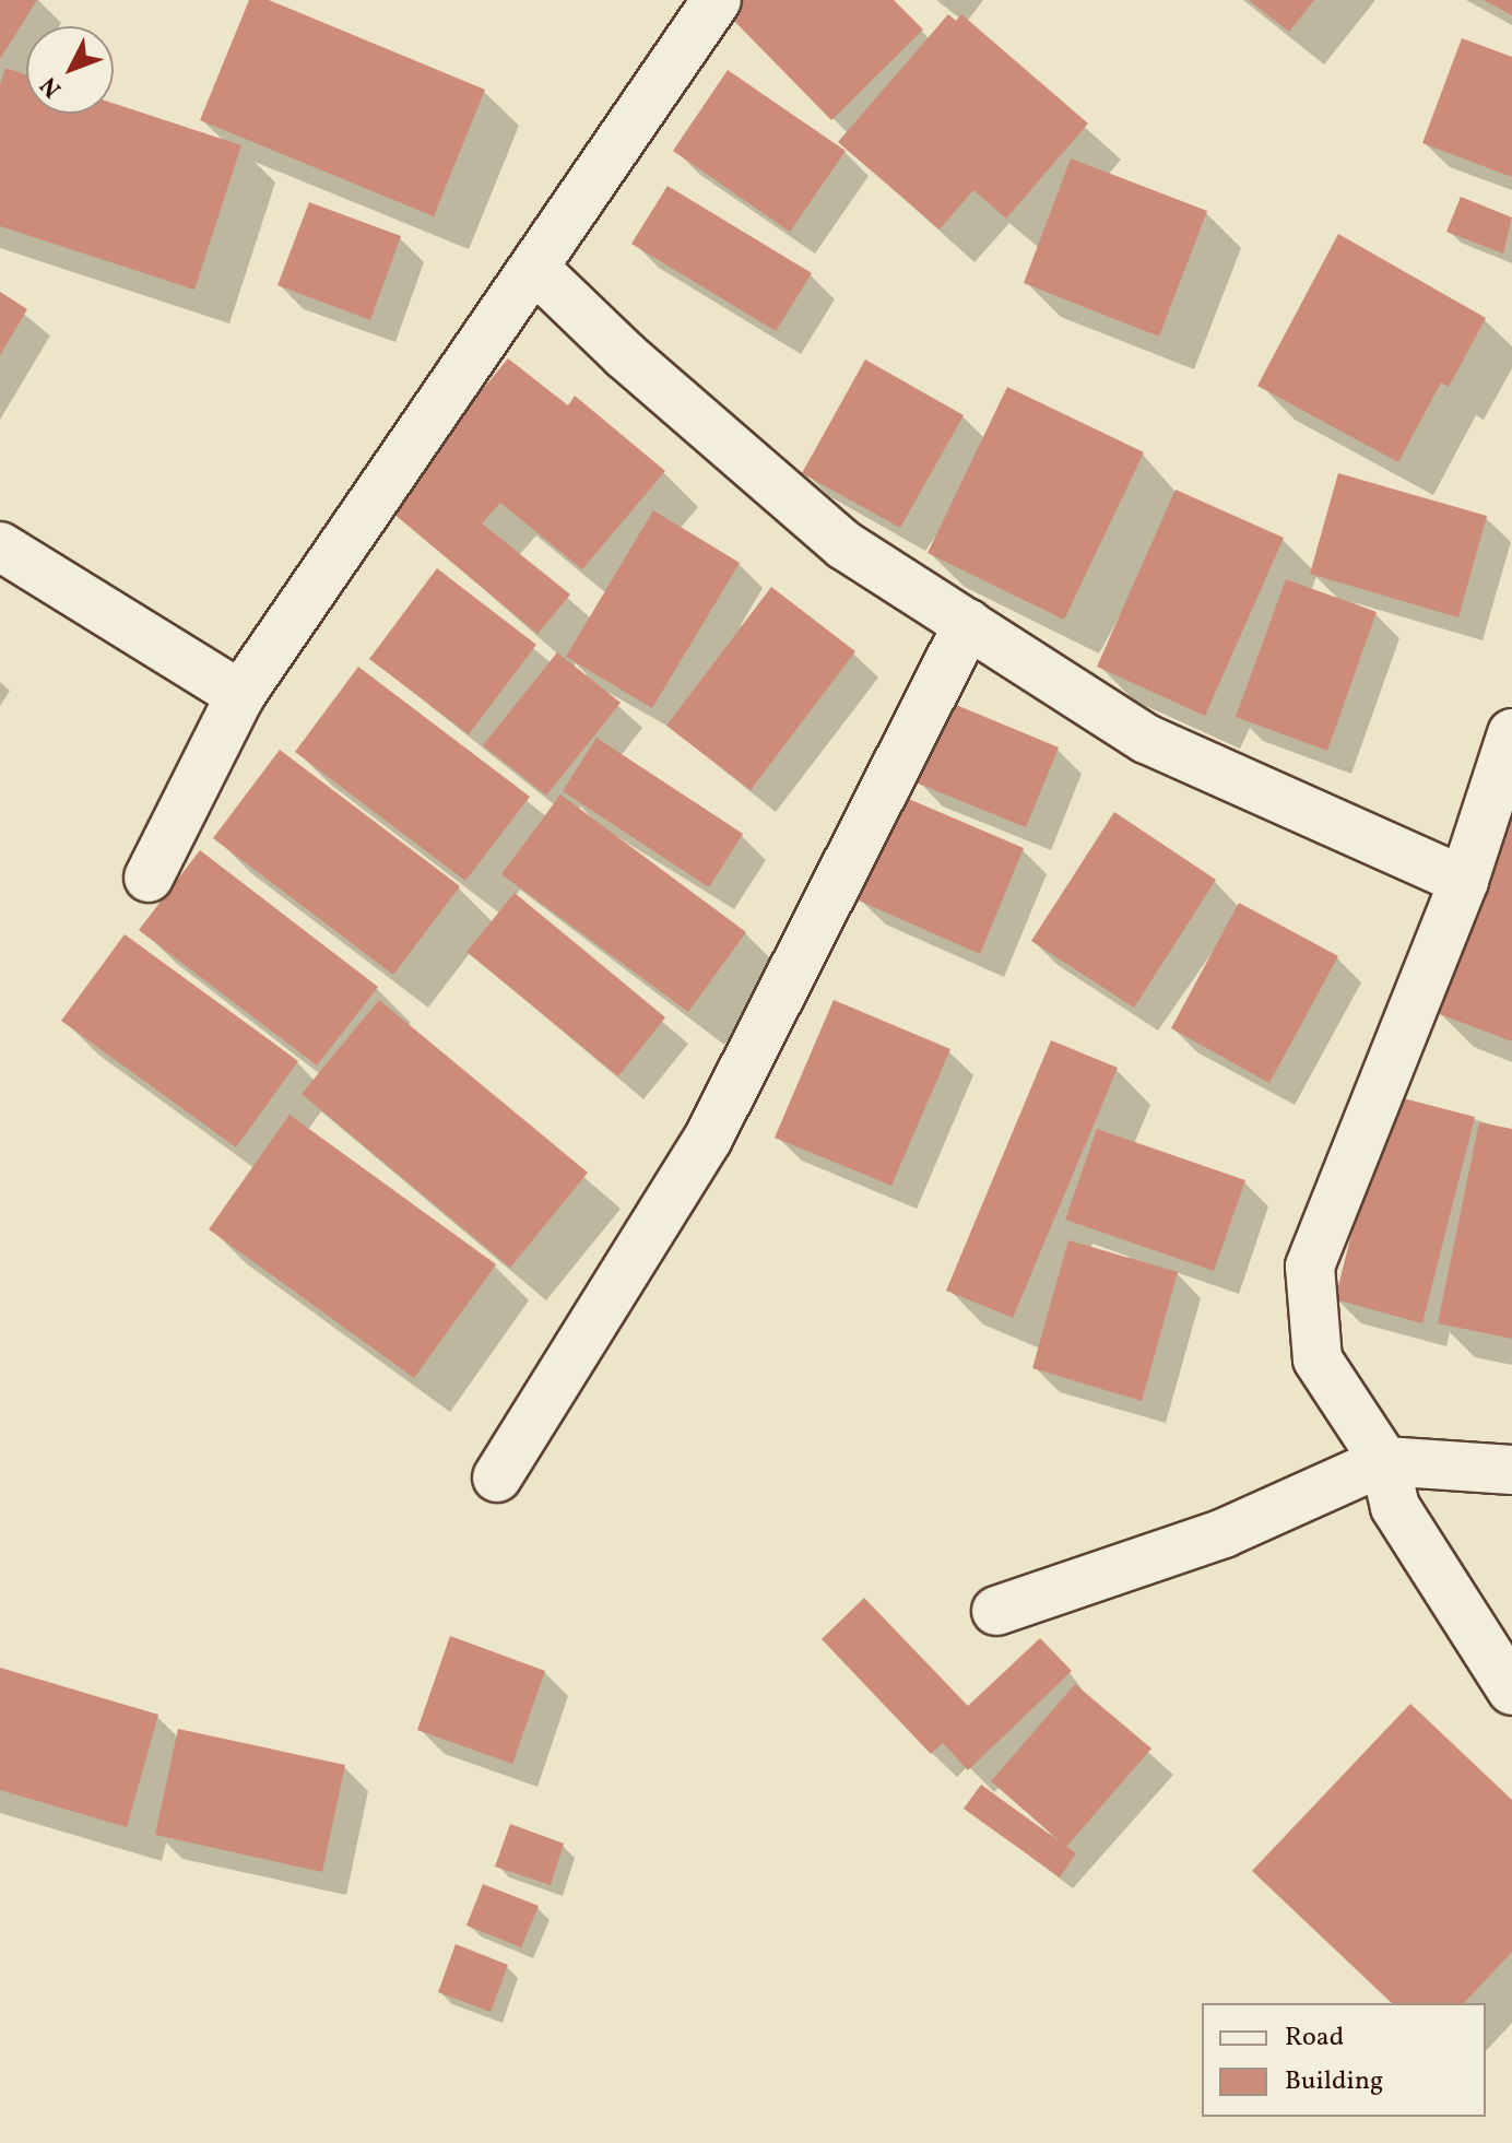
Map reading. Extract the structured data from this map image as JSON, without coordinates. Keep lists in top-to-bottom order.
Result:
{
  "legend": ["Road", "Building"],
  "north": "bottom left"
}
